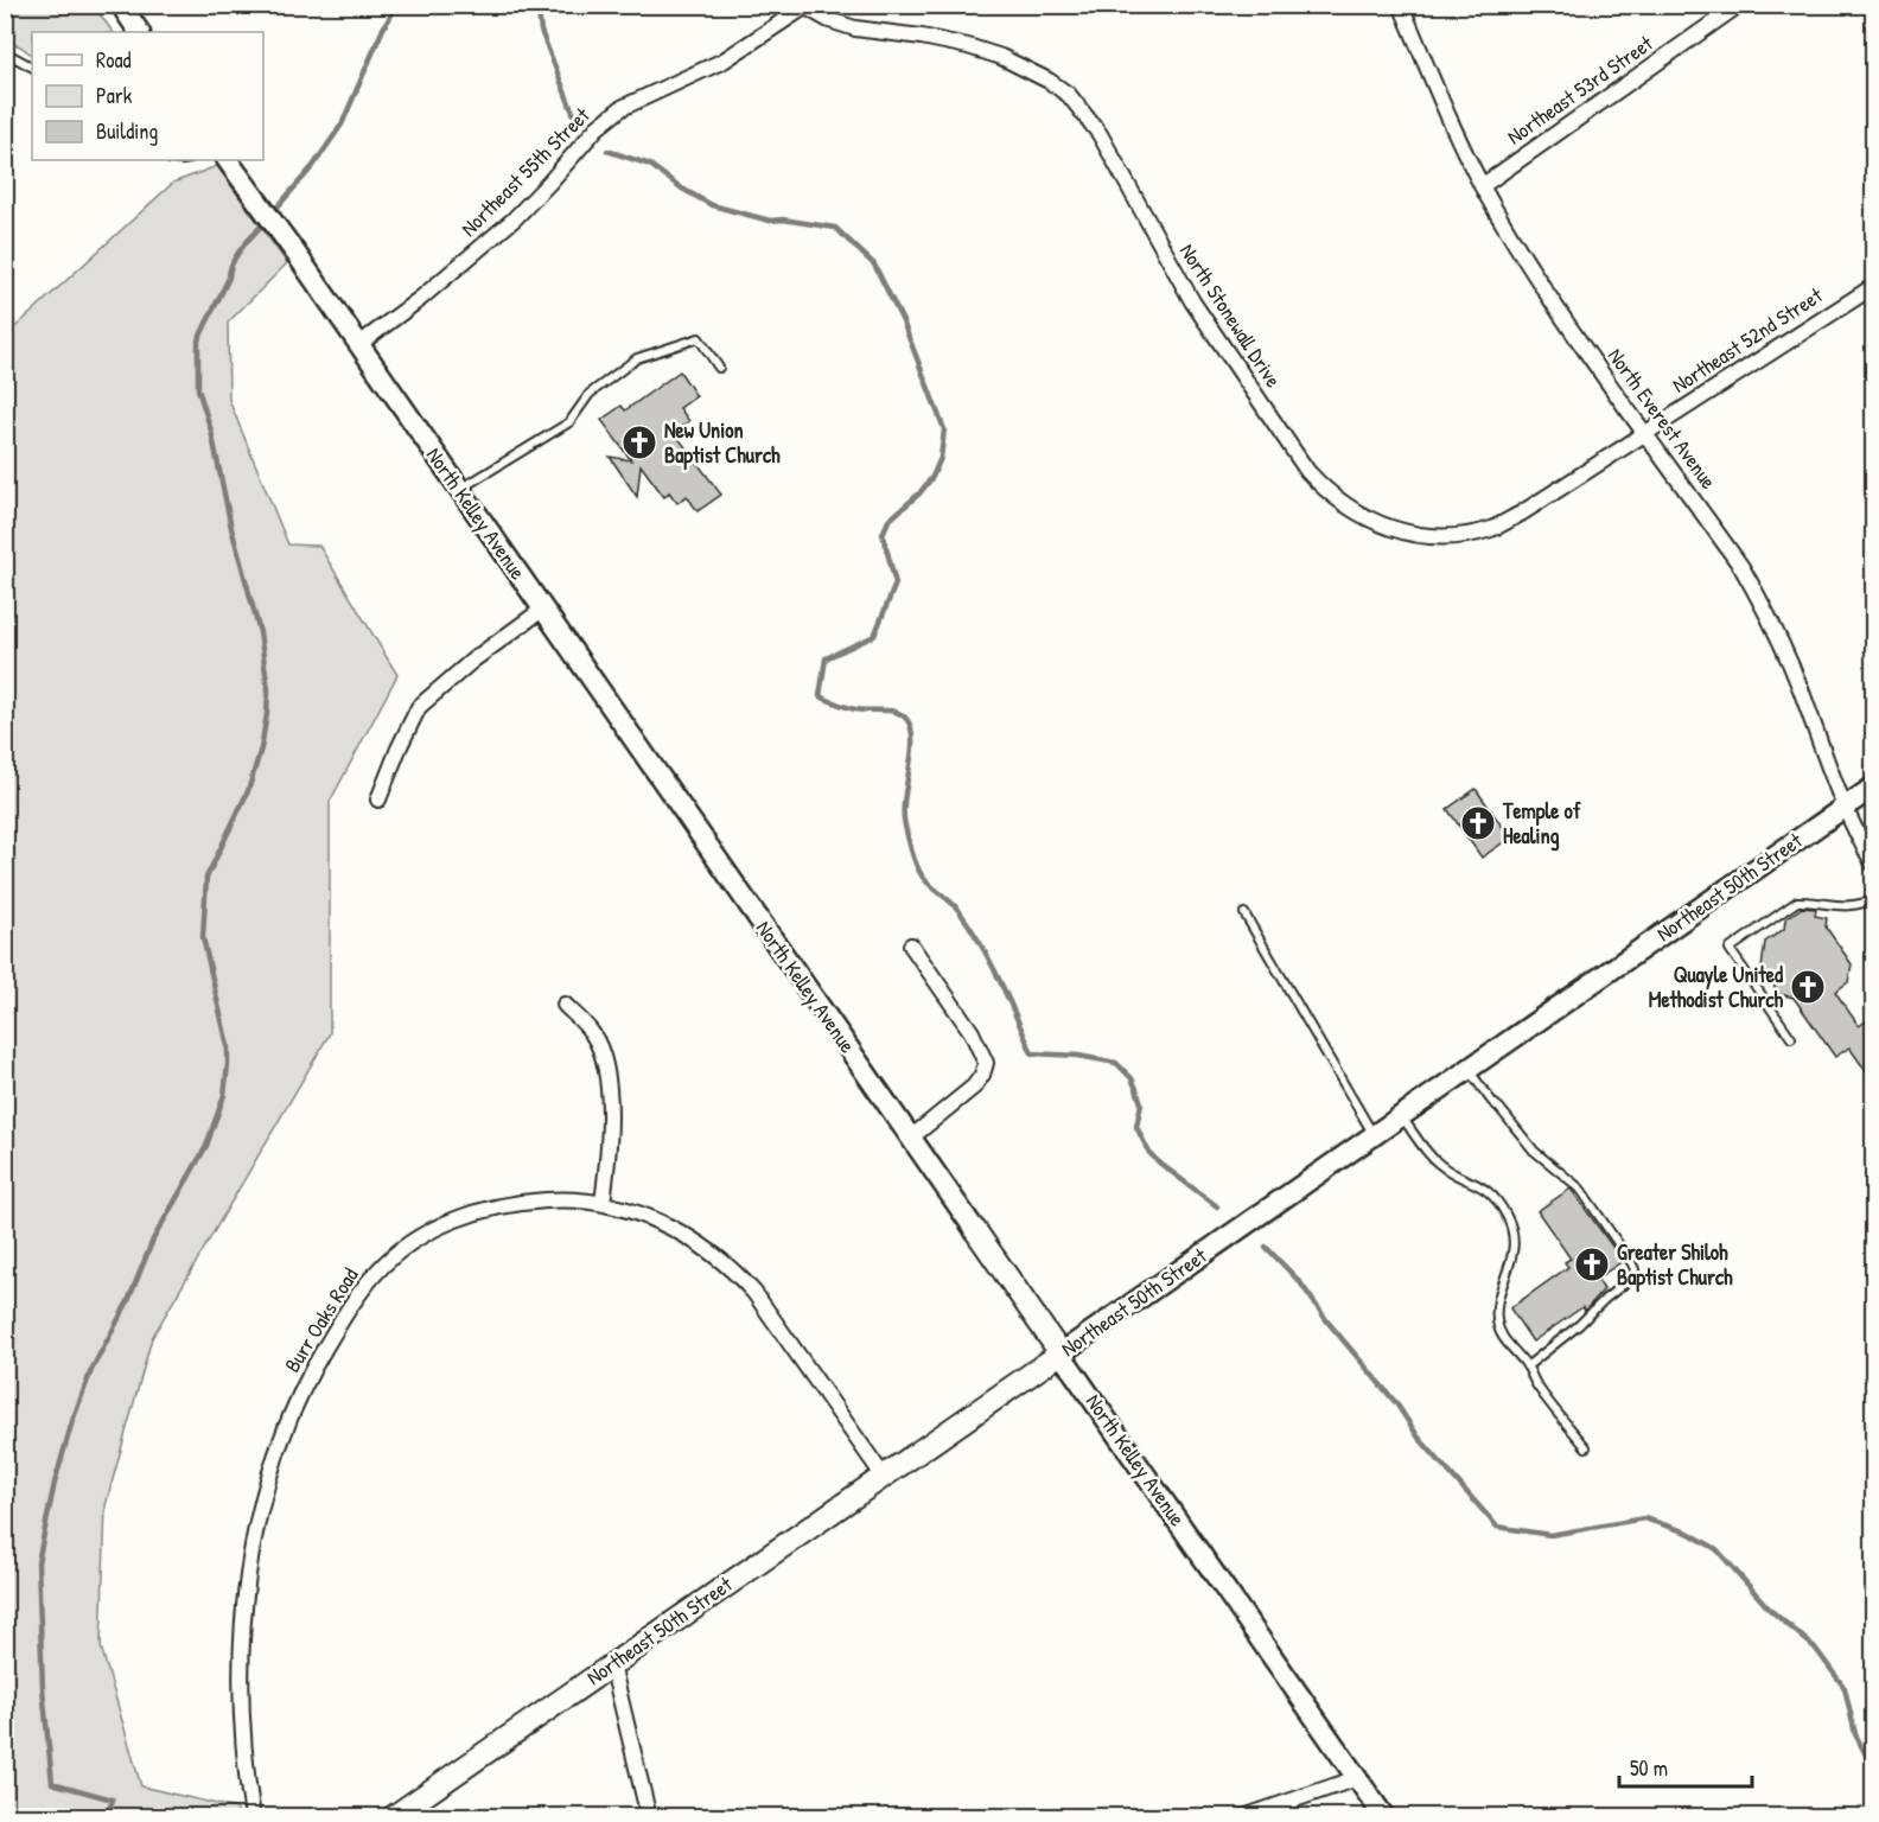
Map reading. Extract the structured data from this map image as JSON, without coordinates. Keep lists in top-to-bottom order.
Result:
{
  "streets": {
    "main road": ["North Kelley Avenue", "Northeast 50th Street"],
    "street": [
      "Northeast 53rd Street",
      "Northeast 55th Street",
      "North Stonewall Drive",
      "Northeast 52nd Street",
      "North Everest Avenue",
      "Burr Oaks Road"
    ]
  },
  "crossings": [
    ["Northeast 53rd Street", "North Everest Avenue"],
    ["Northeast 55th Street", "North Stonewall Drive"],
    ["Northeast 55th Street", "North Kelley Avenue"],
    ["North Stonewall Drive", "Northeast 52nd Street"],
    ["North Stonewall Drive", "North Everest Avenue"],
    ["Northeast 52nd Street", "North Everest Avenue"],
    ["North Everest Avenue", "Northeast 50th Street"],
    ["North Kelley Avenue", "Northeast 50th Street"],
    ["Northeast 50th Street", "Burr Oaks Road"]
  ],
  "places": {
    "church": [
      "New Union Baptist Church",
      "Temple of Healing",
      "Quayle United Methodist Church",
      "Greater Shiloh Baptist Church"
    ]
  },
  "legend": ["Road", "Park", "Building"],
  "scale_bar": "50 m"
}
